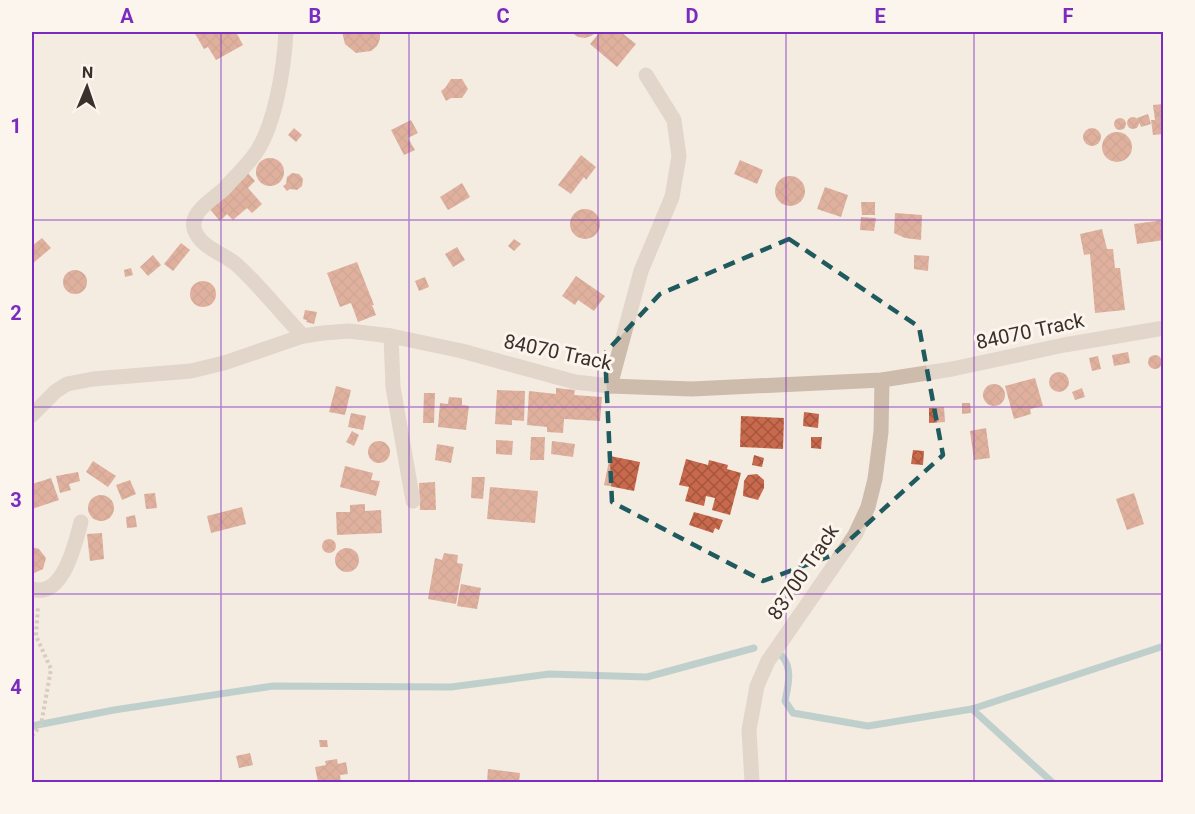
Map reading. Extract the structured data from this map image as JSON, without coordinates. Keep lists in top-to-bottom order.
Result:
{
  "streets": {
    "street": ["84070 Track", "83700 Track"]
  },
  "crossings": [
    ["84070 Track", "83700 Track"]
  ],
  "north": "top",
  "grid": {
    "columns": [
      "A",
      "B",
      "C",
      "D",
      "E",
      "F"
    ],
    "rows": [
      "1",
      "2",
      "3",
      "4"
    ]
  }
}
